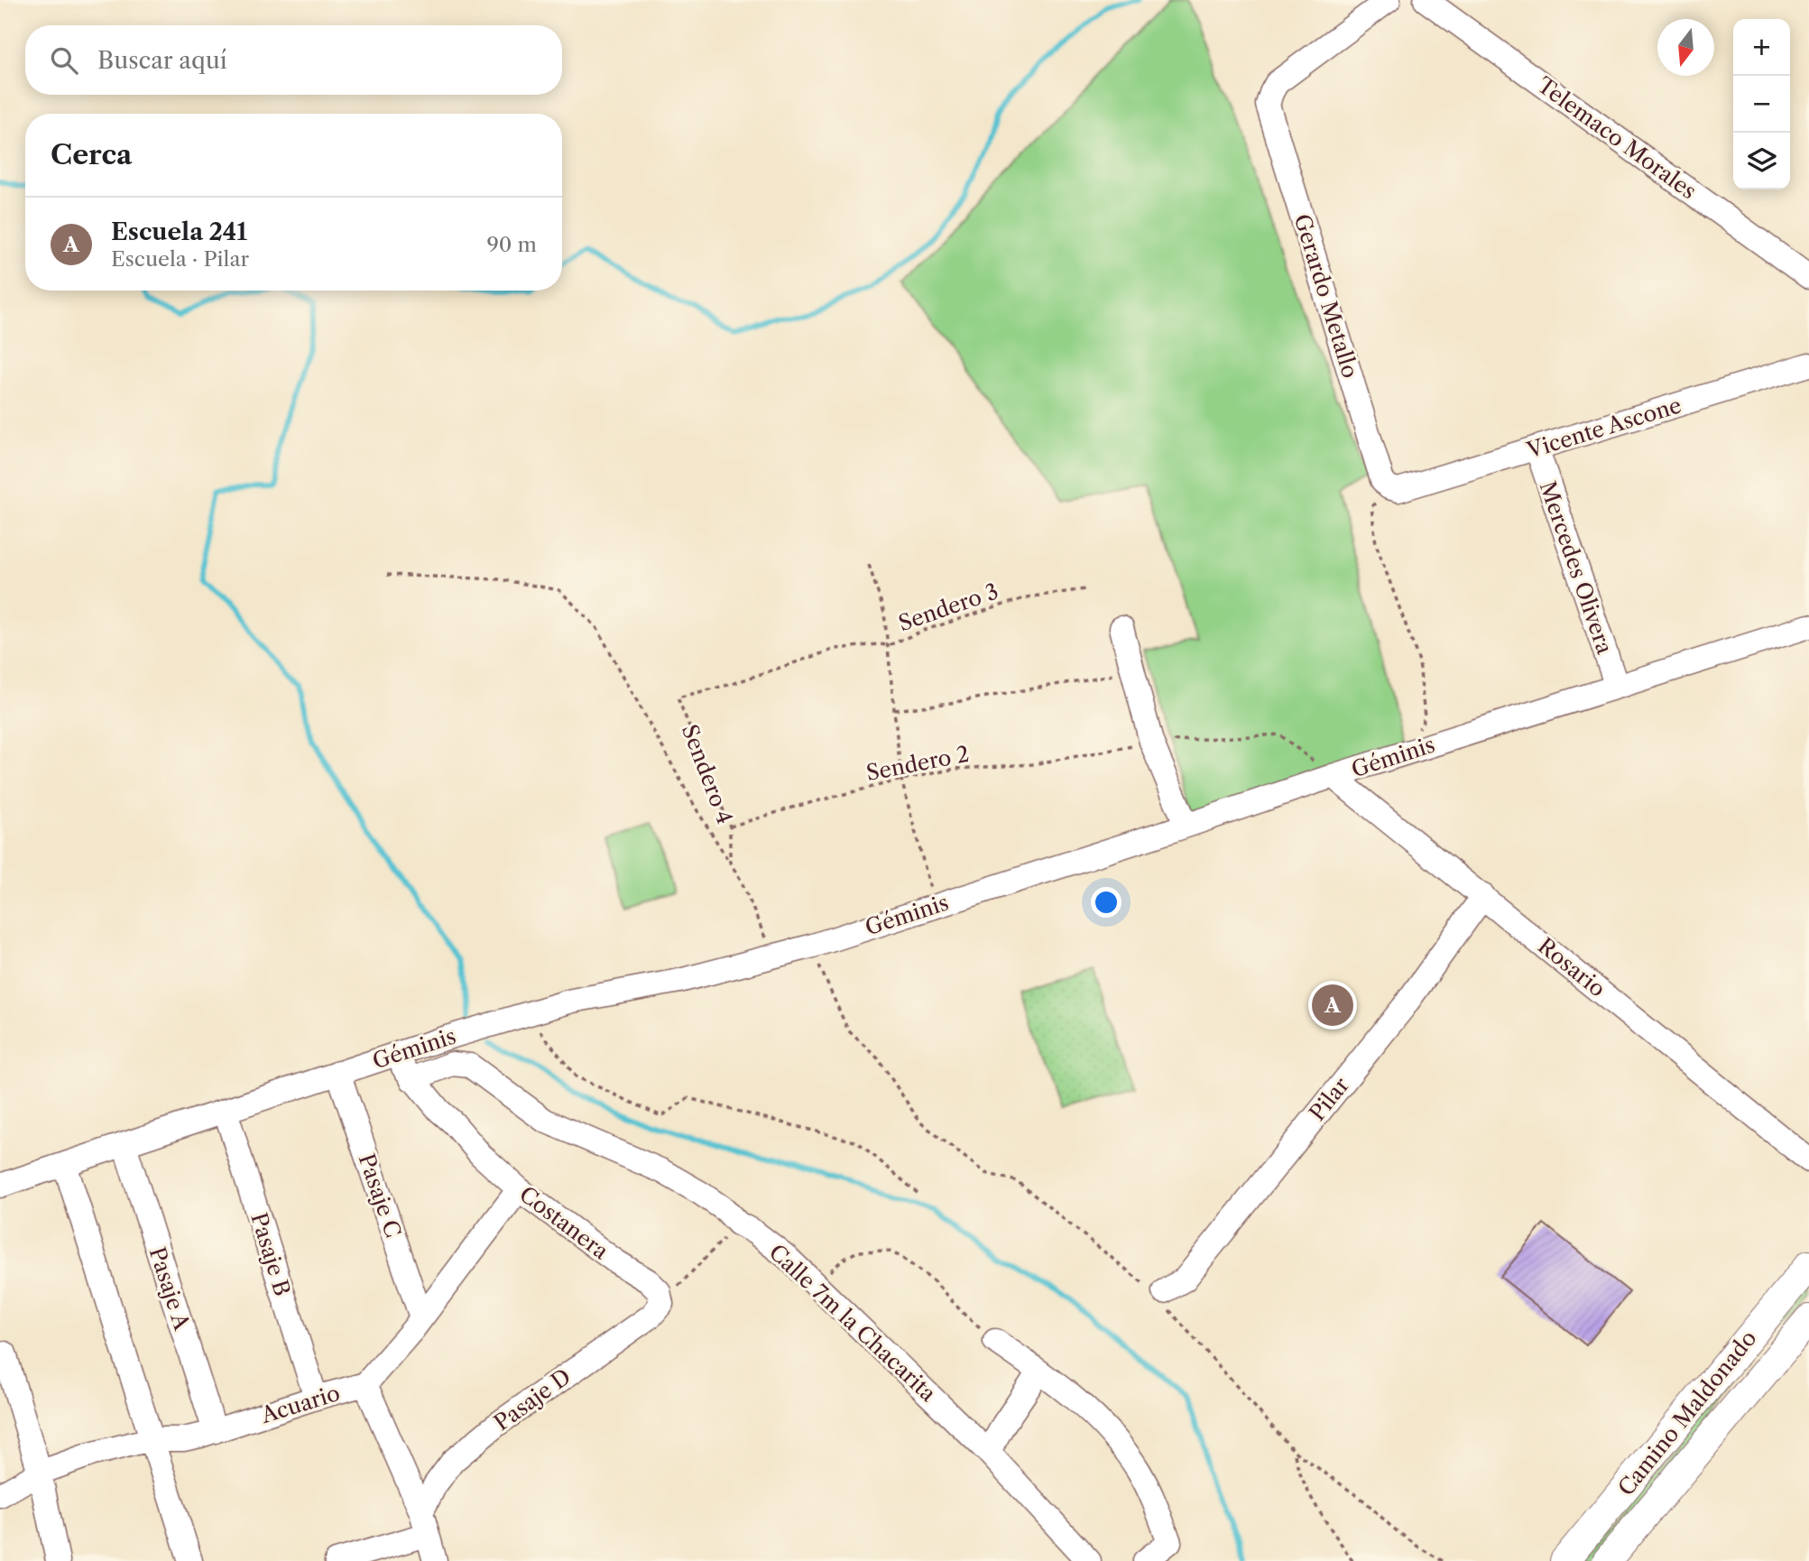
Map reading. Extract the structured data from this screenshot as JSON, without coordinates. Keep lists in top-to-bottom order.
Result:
{
  "streets": {
    "main road": ["Camino Maldonado"],
    "street": [
      "Telemaco Morales",
      "Gerardo Metallo",
      "Vicente Ascone",
      "Mercedes Olivera",
      "Géminis",
      "Rosario",
      "Pilar",
      "Pasaje C",
      "Costanera",
      "Pasaje B",
      "Pasaje A",
      "Calle 7m la Chacarita",
      "Pasaje D",
      "Acuario"
    ],
    "path": ["Sendero 3", "Sendero 2", "Sendero 4"]
  },
  "crossings": [
    ["Gerardo Metallo", "Vicente Ascone"],
    ["Vicente Ascone", "Mercedes Olivera"],
    ["Mercedes Olivera", "Géminis"],
    ["Sendero 3", "Sendero 4"],
    ["Géminis", "Sendero 2"],
    ["Géminis", "Sendero 4"],
    ["Géminis", "Rosario"],
    ["Géminis", "Pasaje C"],
    ["Géminis", "Costanera"],
    ["Géminis", "Pasaje B"],
    ["Géminis", "Pasaje A"],
    ["Sendero 2", "Sendero 4"],
    ["Sendero 2", "Rosario"],
    ["Rosario", "Pilar"],
    ["Pasaje C", "Acuario"],
    ["Costanera", "Calle 7m la Chacarita"],
    ["Costanera", "Pasaje D"],
    ["Costanera", "Acuario"],
    ["Pasaje B", "Acuario"],
    ["Pasaje A", "Acuario"]
  ],
  "north": "bottom",
  "page": {
    "map_buttons": ["+", "−"],
    "search": "Buscar aquí",
    "heading": "Cerca",
    "list": [
      {
        "mark": "A",
        "name": "Escuela 241",
        "note": "Escuela · Pilar",
        "value": "90 m"
      }
    ],
    "pins": "A"
  }
}
